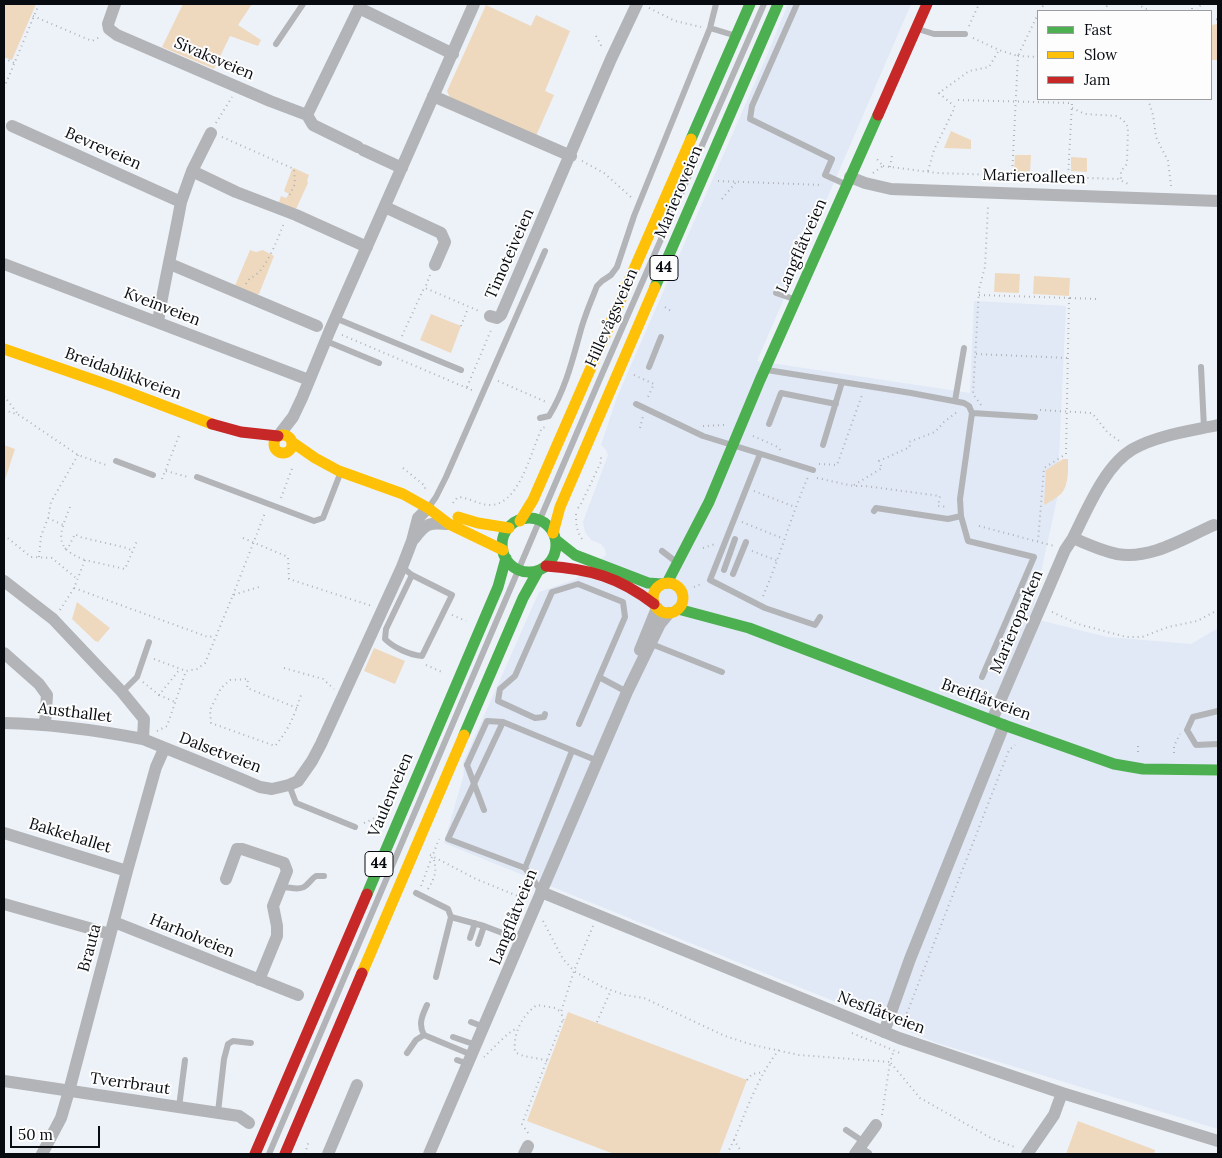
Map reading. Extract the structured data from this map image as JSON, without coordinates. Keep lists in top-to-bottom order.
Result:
{
  "streets": {
    "main road": [
      "Marieroveien",
      "Langflåtveien",
      "44",
      "Breidablikkveien",
      "Breiflåtveien",
      "Vaulenveien"
    ],
    "street": [
      "Sivaksveien",
      "Bevreveien",
      "Marieroalleen",
      "Timoteiveien",
      "Kveinveien",
      "Marieroparken",
      "Austhallet",
      "Dalsetveien",
      "Bakkehallet",
      "Harholveien",
      "Brauta",
      "Nesflåtveien",
      "Tverrbraut"
    ],
    "lane": ["Hillevågsveien"]
  },
  "crossings": [
    ["Marieroalleen", "Langflåtveien"],
    ["Marieroveien", "44"],
    ["Langflåtveien", "Breiflåtveien"],
    ["Langflåtveien", "Nesflåtveien"],
    ["44", "Breidablikkveien"],
    ["44", "Breiflåtveien"],
    ["44", "Vaulenveien"],
    ["Hillevågsveien", "Breidablikkveien"],
    ["Hillevågsveien", "Breiflåtveien"],
    ["Breidablikkveien", "Breiflåtveien"],
    ["Breidablikkveien", "Vaulenveien"],
    ["Marieroparken", "Breiflåtveien"],
    ["Marieroparken", "Nesflåtveien"],
    ["Austhallet", "Dalsetveien"],
    ["Dalsetveien", "Brauta"],
    ["Bakkehallet", "Brauta"],
    ["Harholveien", "Brauta"],
    ["Brauta", "Tverrbraut"]
  ],
  "legend": ["Fast", "Slow", "Jam"],
  "scale_bar": "50 m"
}
